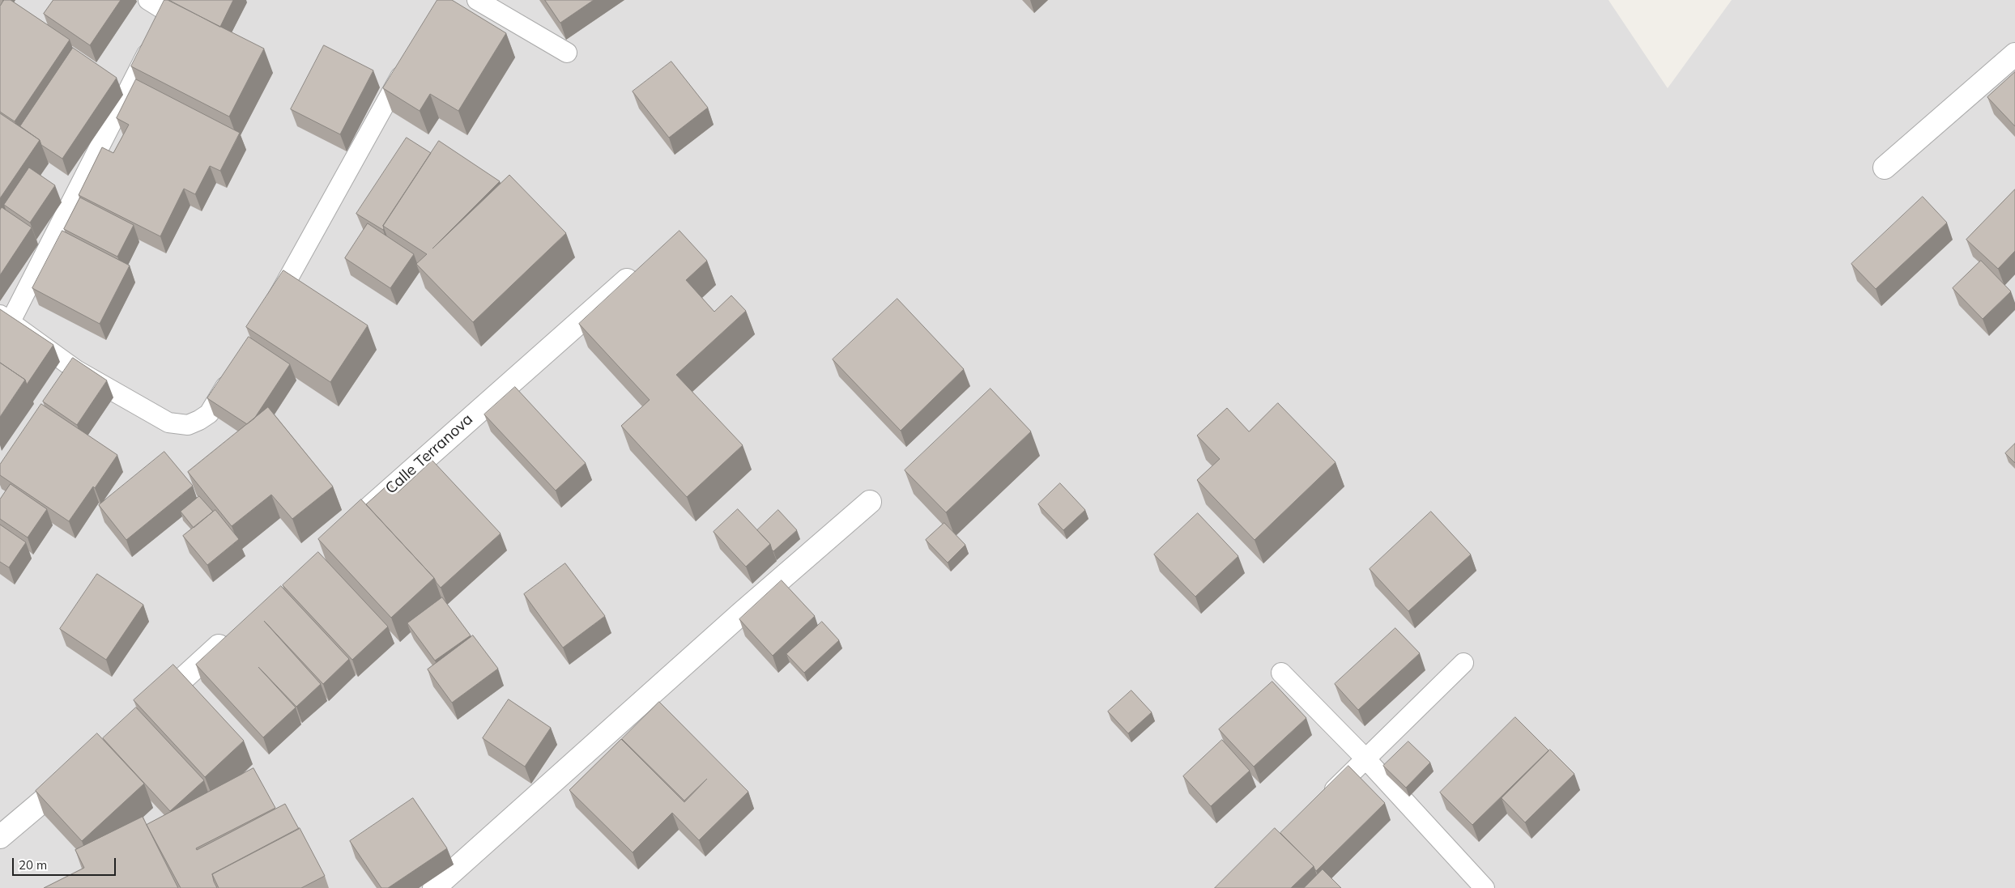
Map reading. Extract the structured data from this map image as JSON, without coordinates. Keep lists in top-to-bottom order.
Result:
{
  "streets": {
    "street": ["Calle Terranova"]
  },
  "scale_bar": "20 m"
}
